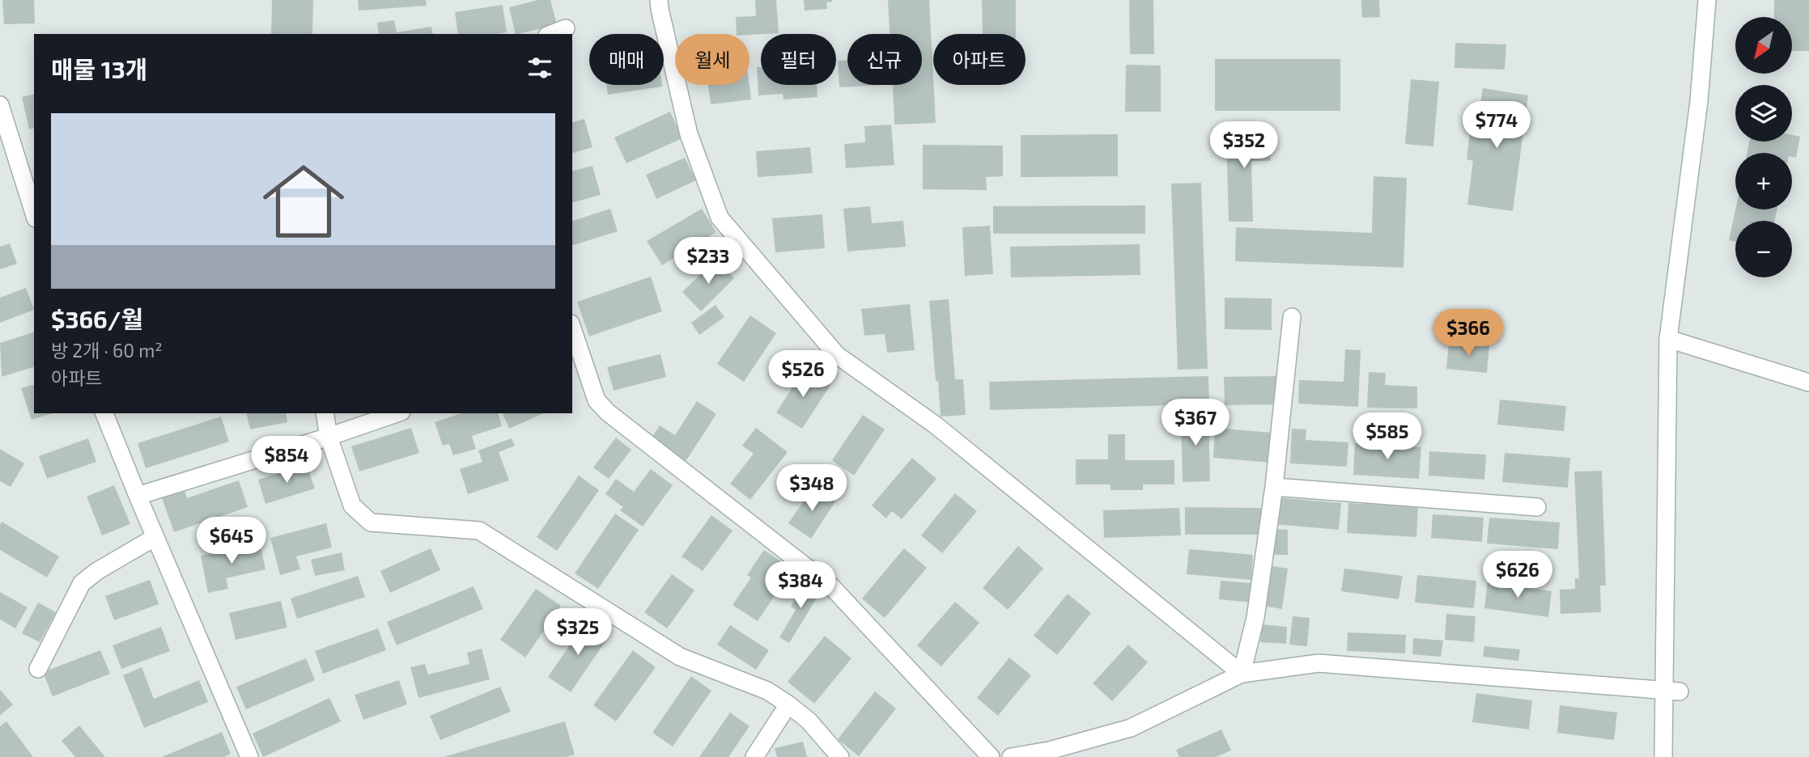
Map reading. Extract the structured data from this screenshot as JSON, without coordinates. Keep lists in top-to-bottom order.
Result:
{
  "north": "bottom left",
  "page": {
    "map_buttons": ["+", "−"],
    "chip": [
      "매매",
      "월세",
      "필터",
      "신규",
      "아파트"
    ],
    "heading": "매물 13개",
    "price": [
      "$774",
      "$352",
      "$233",
      "$366",
      "$526",
      "$367",
      "$585",
      "$854",
      "$348",
      "$645",
      "$626",
      "$384",
      "$325"
    ],
    "list": [
      {
        "name": "$366/월",
        "note": "방 2개 · 60 m² · 아파트"
      }
    ]
  }
}
